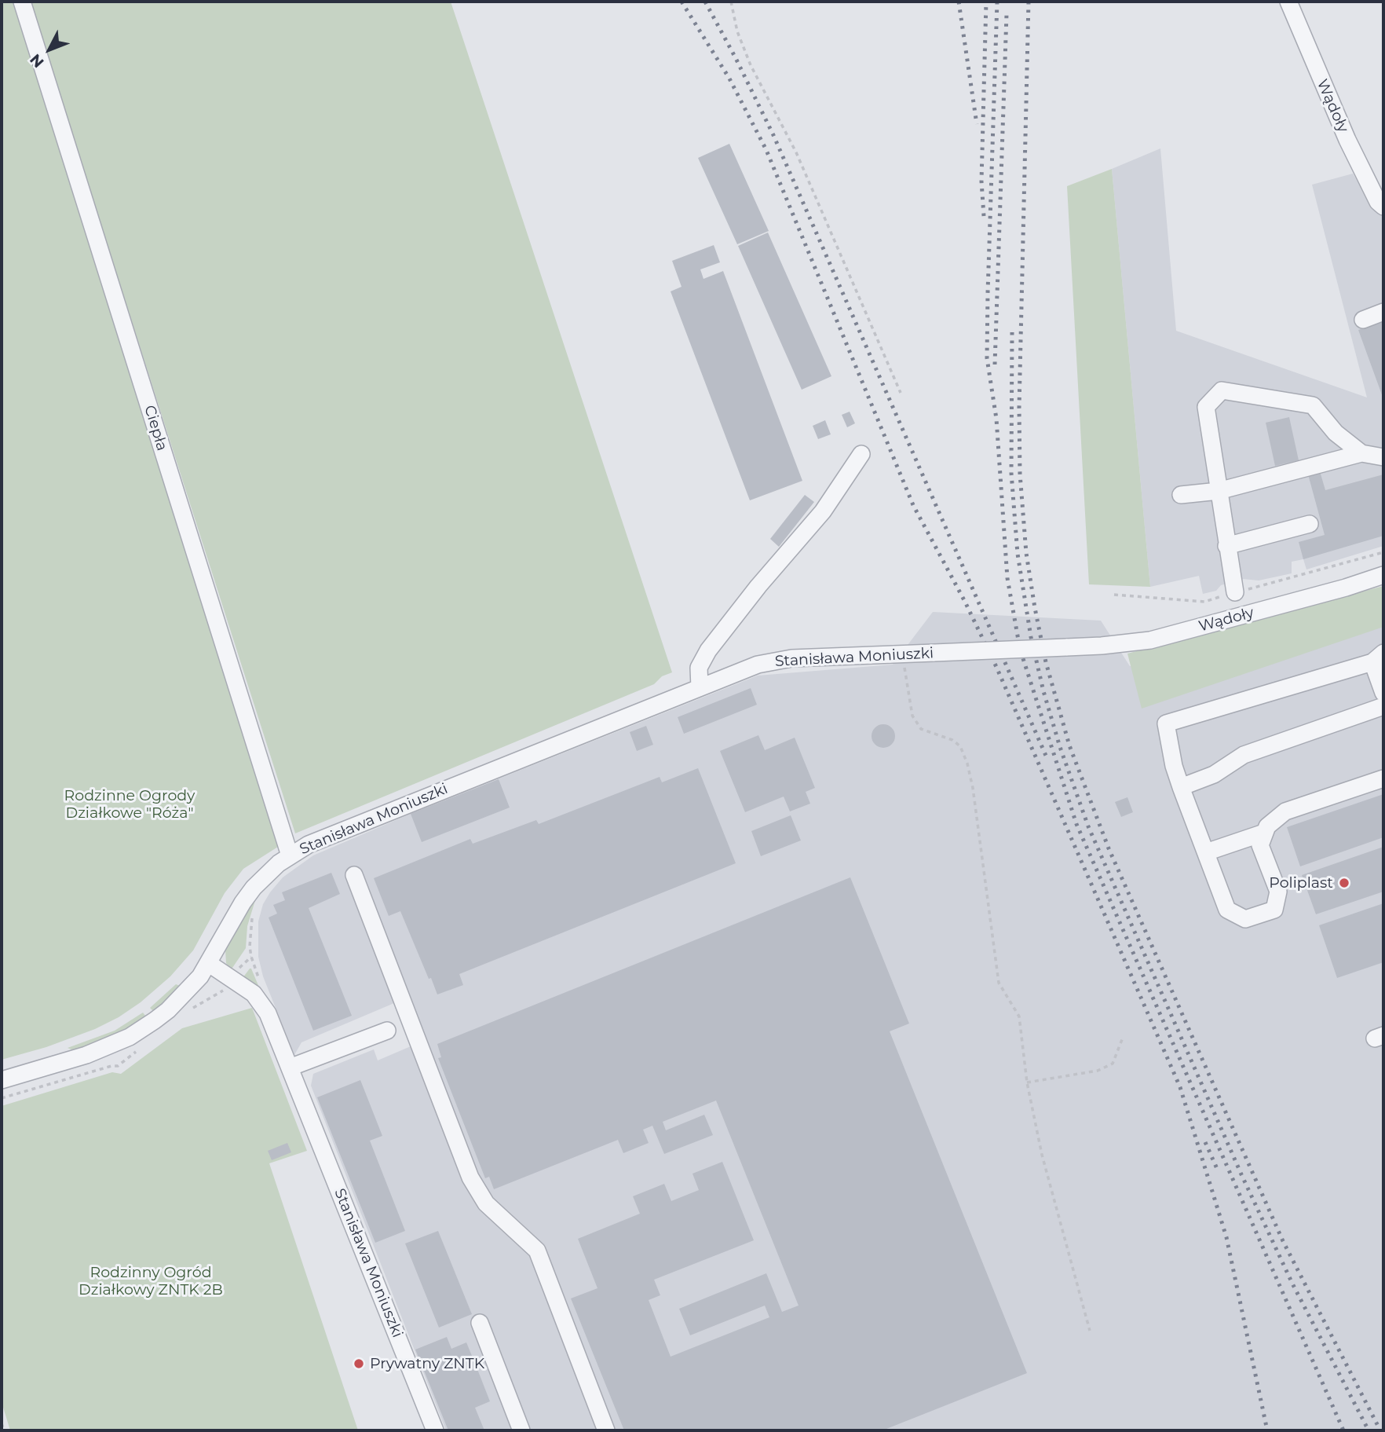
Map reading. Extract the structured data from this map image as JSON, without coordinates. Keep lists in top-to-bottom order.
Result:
{
  "streets": {
    "street": ["Wądoły", "Ciepła", "Stanisława Moniuszki"]
  },
  "crossings": [
    ["Wądoły", "Stanisława Moniuszki"],
    ["Ciepła", "Stanisława Moniuszki"]
  ],
  "parks": ["Rodzinne Ogrody Działkowe \"Róża\"", "Rodzinny Ogród Działkowy ZNTK 2B"],
  "places": ["Poliplast", "Prywatny ZNTK"],
  "north": "bottom left"
}
